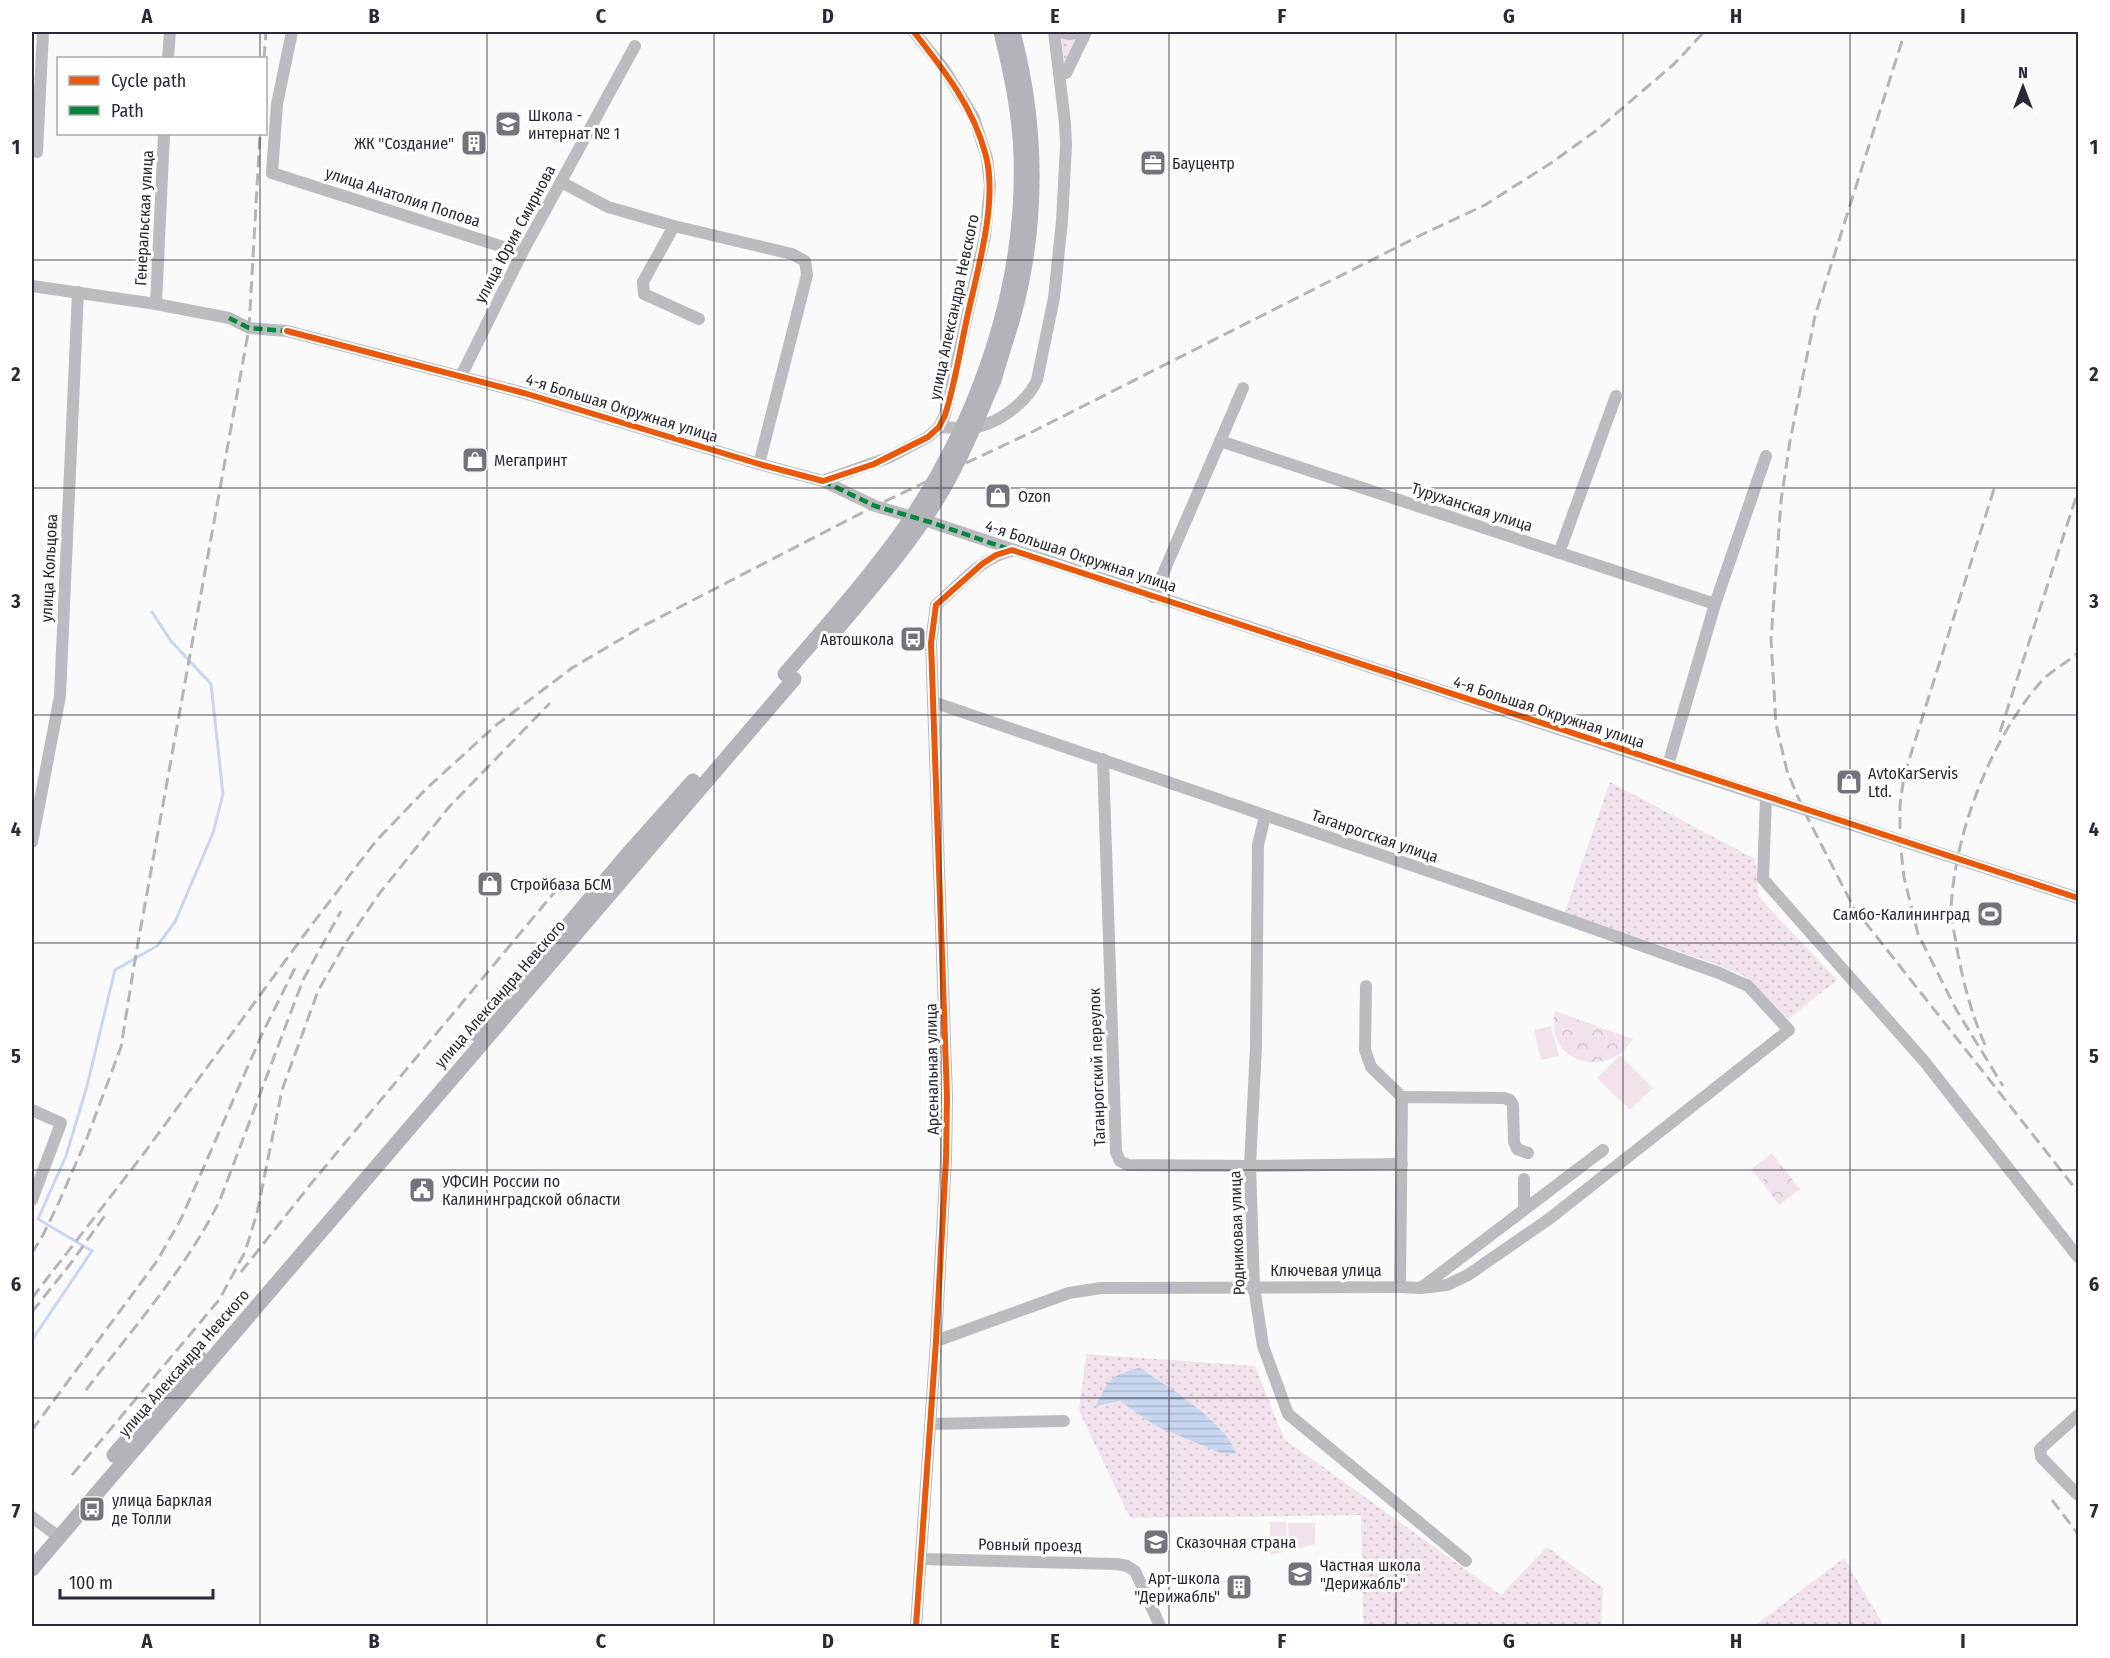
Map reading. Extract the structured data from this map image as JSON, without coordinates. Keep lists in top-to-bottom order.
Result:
{
  "streets": {
    "main road": ["улица Александра Невского"],
    "street": [
      "улица Анатолия Попова",
      "Генеральская улица",
      "улица Юрия Смирнова",
      "4-я Большая Окружная улица",
      "Туруханская улица",
      "улица Кольцова",
      "Таганрогская улица",
      "Таганрогский переулок",
      "Арсенальная улица",
      "Родниковая улица",
      "Ключевая улица",
      "Ровный проезд"
    ]
  },
  "crossings": [
    ["улица Анатолия Попова", "улица Юрия Смирнова"],
    ["Генеральская улица", "4-я Большая Окружная улица"],
    ["улица Юрия Смирнова", "4-я Большая Окружная улица"],
    ["4-я Большая Окружная улица", "улица Кольцова"],
    ["4-я Большая Окружная улица", "Арсенальная улица"],
    ["Таганрогская улица", "Таганрогский переулок"],
    ["Таганрогская улица", "Арсенальная улица"],
    ["Таганрогская улица", "Родниковая улица"],
    ["Таганрогский переулок", "Родниковая улица"],
    ["Таганрогский переулок", "Ключевая улица"],
    ["Арсенальная улица", "Ключевая улица"],
    ["Арсенальная улица", "Ровный проезд"],
    ["Родниковая улица", "Ключевая улица"]
  ],
  "places": {
    "school or university": ["Школа - интернат № 1", "Сказочная страна", "Частная школа \"Дерижабль\""],
    "building": ["ЖК \"Создание\"", "Арт-школа \"Дерижабль\""],
    "office": ["Бауцентр"],
    "shop": [
      "Мегапринт",
      "Ozon",
      "AvtoKarServis Ltd.",
      "Стройбаза БСМ"
    ],
    "bus stop": ["Автошкола", "улица Барклая де Толли"],
    "sports": ["Самбо-Калининград"],
    "public building": ["УФСИН России по Калининградской области"]
  },
  "legend": ["Cycle path", "Path"],
  "scale_bar": "100 m",
  "north": "top",
  "grid": {
    "columns": [
      "A",
      "B",
      "C",
      "D",
      "E",
      "F",
      "G",
      "H",
      "I"
    ],
    "rows": [
      "1",
      "2",
      "3",
      "4",
      "5",
      "6",
      "7"
    ]
  }
}
